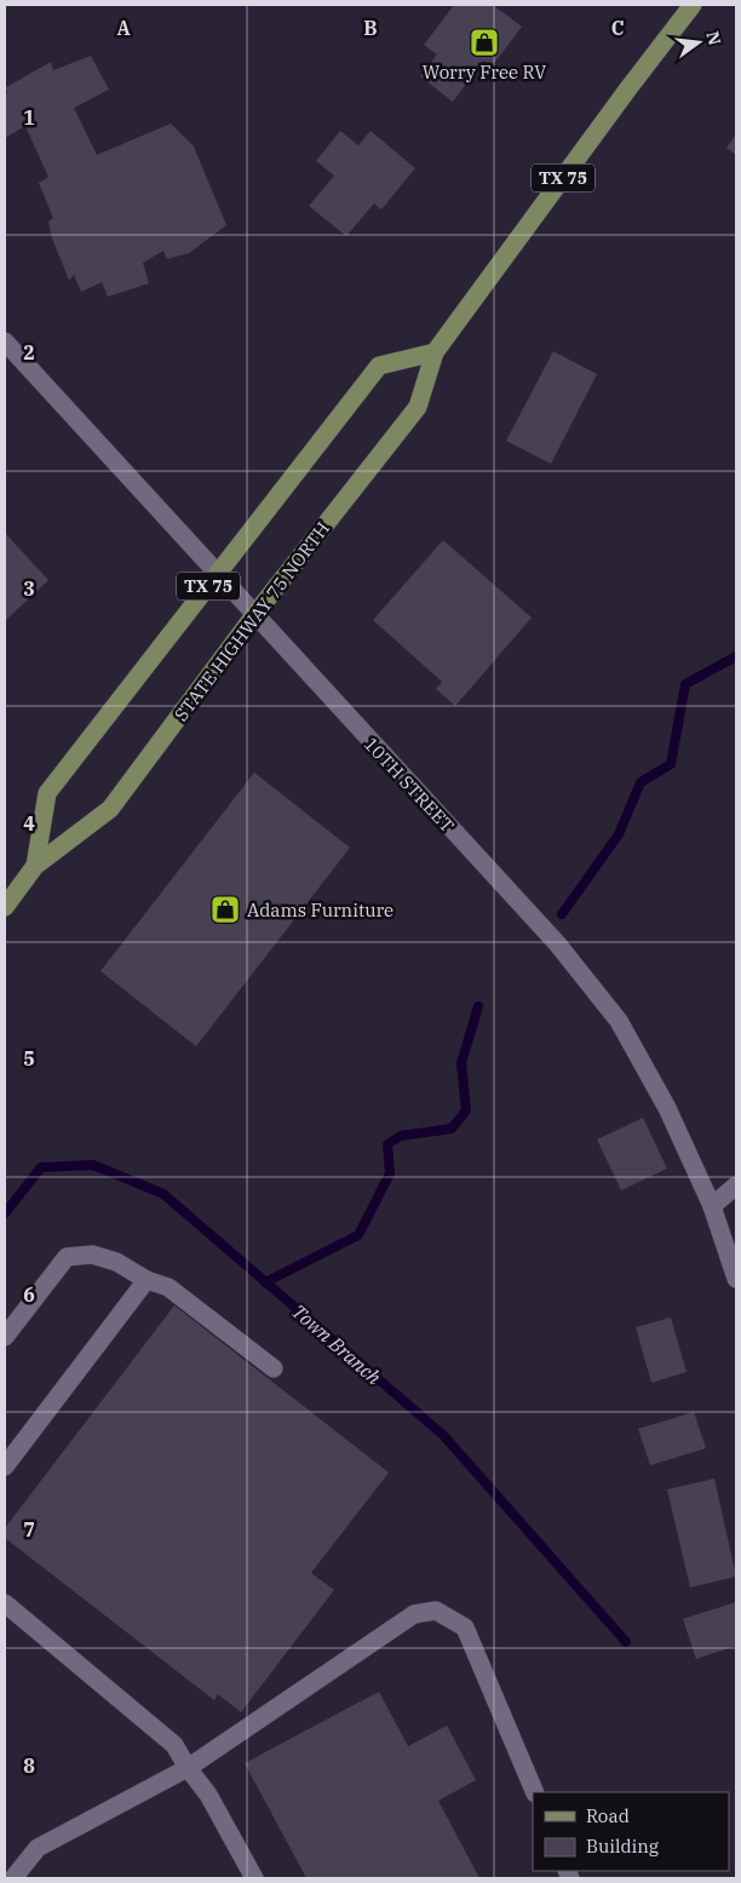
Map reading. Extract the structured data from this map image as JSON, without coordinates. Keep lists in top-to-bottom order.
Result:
{
  "streets": {
    "main road": ["TX 75", "STATE HIGHWAY 75 NORTH"],
    "street": ["10TH STREET"]
  },
  "crossings": [
    ["STATE HIGHWAY 75 NORTH", "10TH STREET"]
  ],
  "water": ["Town Branch"],
  "places": {
    "shop": ["Worry Free RV", "Adams Furniture"]
  },
  "legend": ["Road", "Building"],
  "north": "right",
  "grid": {
    "columns": ["A", "B", "C"],
    "rows": [
      "1",
      "2",
      "3",
      "4",
      "5",
      "6",
      "7",
      "8"
    ]
  }
}
